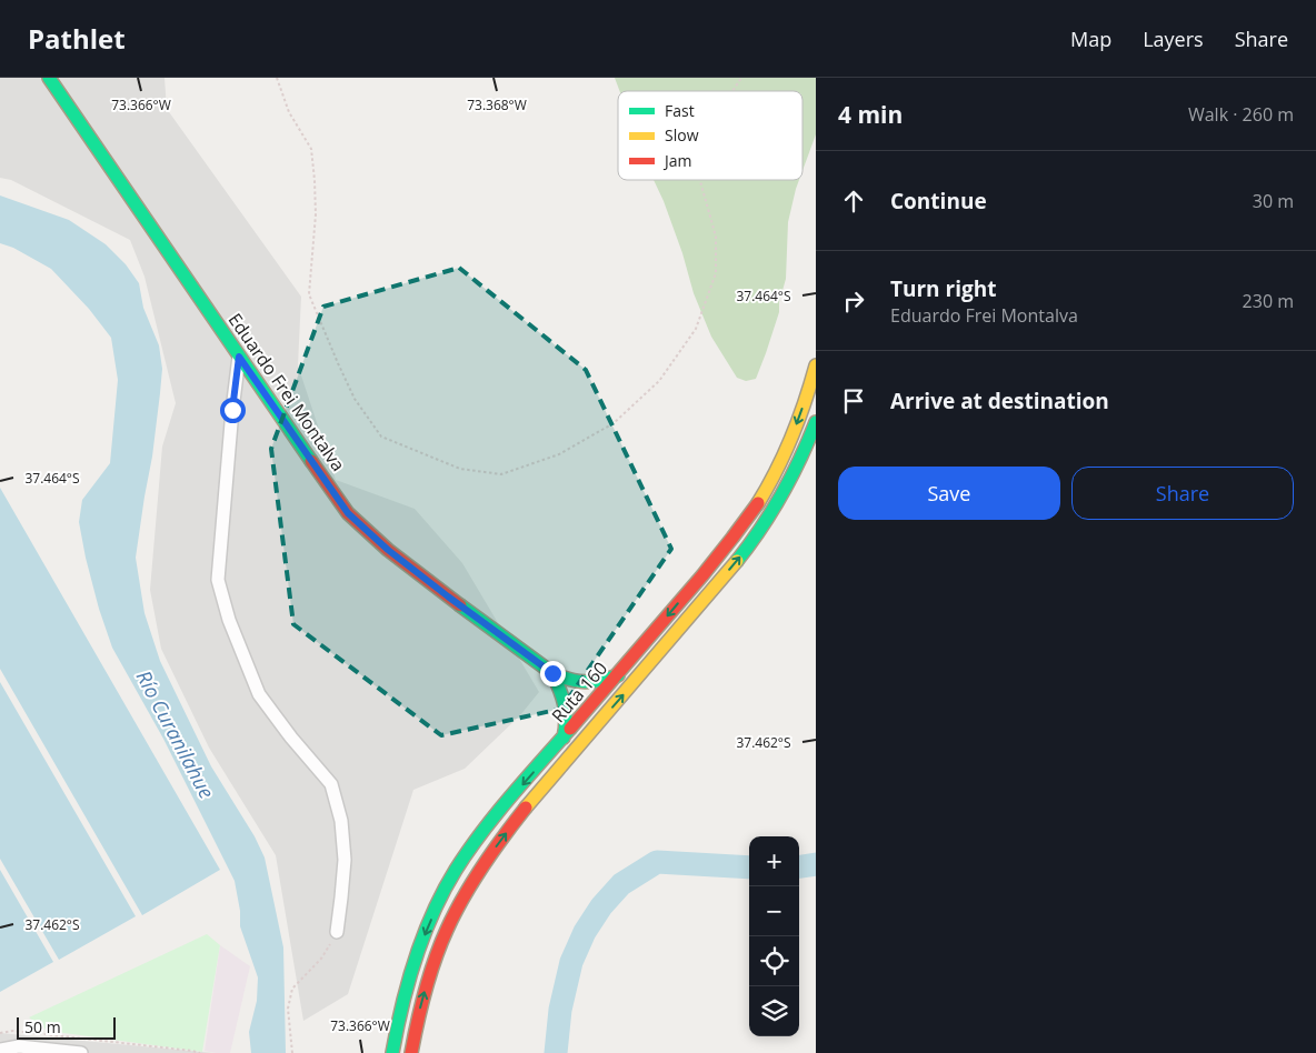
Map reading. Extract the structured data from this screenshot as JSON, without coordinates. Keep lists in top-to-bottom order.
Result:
{
  "streets": {
    "main road": ["Eduardo Frei Montalva", "Ruta 160"]
  },
  "water": ["Río Curanilahue"],
  "legend": ["Fast", "Slow", "Jam"],
  "scale_bar": "50 m",
  "page": {
    "header": "Pathlet",
    "nav": ["Map", "Layers", "Share"],
    "heading": ["4 min", "Walk · 260 m"],
    "list": [
      ["Continue", "30 m"],
      ["Turn right", "Eduardo Frei Montalva", "230 m"],
      "Arrive at destination"
    ],
    "buttons": ["Save", "Share"],
    "map_buttons": ["+", "−"],
    "scale": "50 m"
  },
  "coordinates": [
    "73.366°W",
    "73.368°W",
    "37.464°S",
    "37.462°S"
  ]
}
